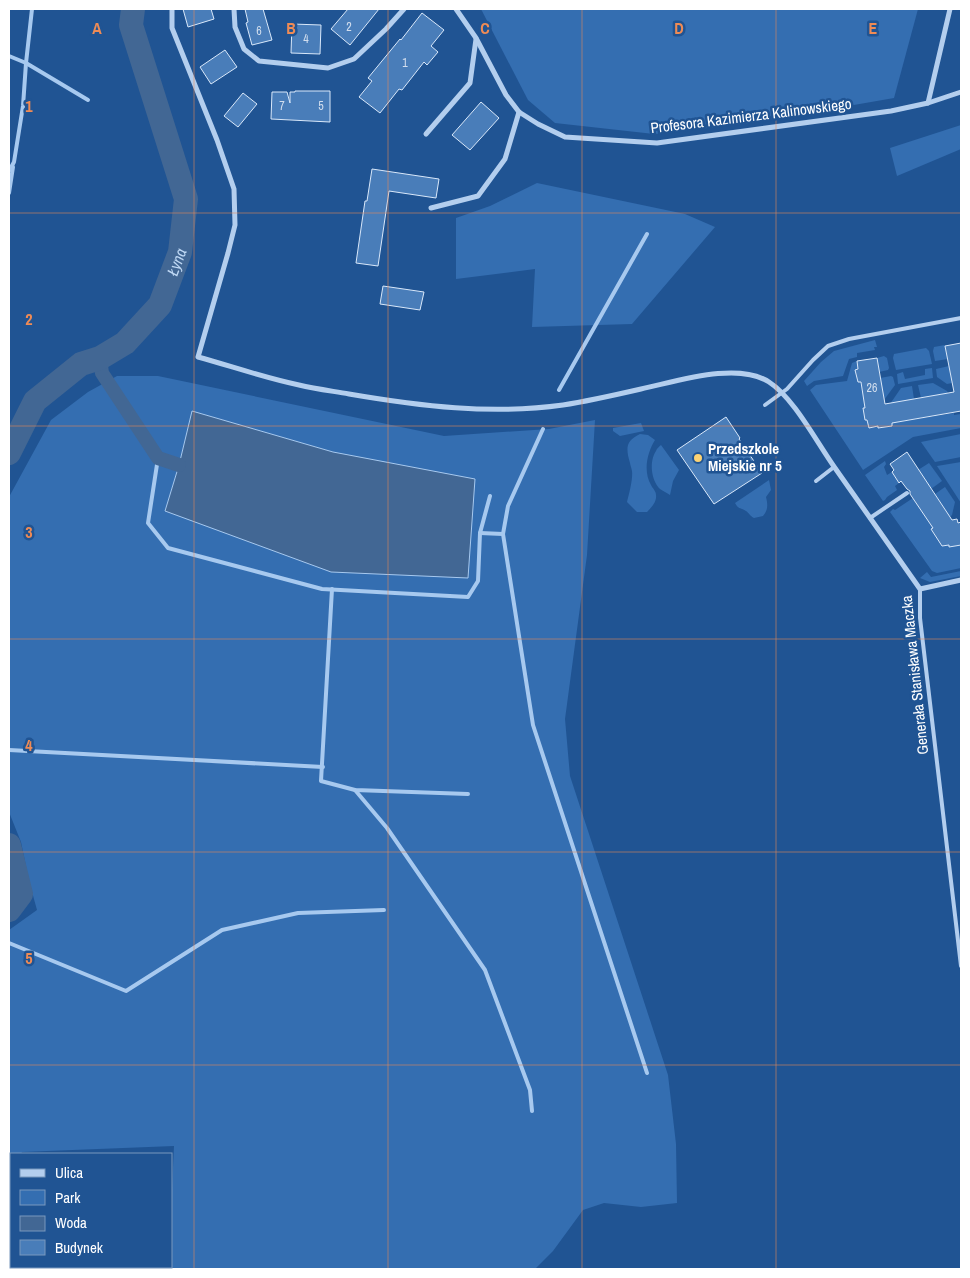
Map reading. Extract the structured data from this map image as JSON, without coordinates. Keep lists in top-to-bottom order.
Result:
{
  "streets": {
    "street": ["Profesora Kazimierza Kalinowskiego", "Generała Stanisława Maczka"]
  },
  "water": ["Łyna"],
  "places": ["Przedszkole Miejskie nr 5"],
  "house_numbers": [
    "2",
    "6",
    "4",
    "1",
    "7",
    "5",
    "26"
  ],
  "legend": [
    "Ulica",
    "Park",
    "Woda",
    "Budynek"
  ],
  "grid": {
    "columns": [
      "A",
      "B",
      "C",
      "D",
      "E"
    ],
    "rows": [
      "1",
      "2",
      "3",
      "4",
      "5"
    ]
  }
}
